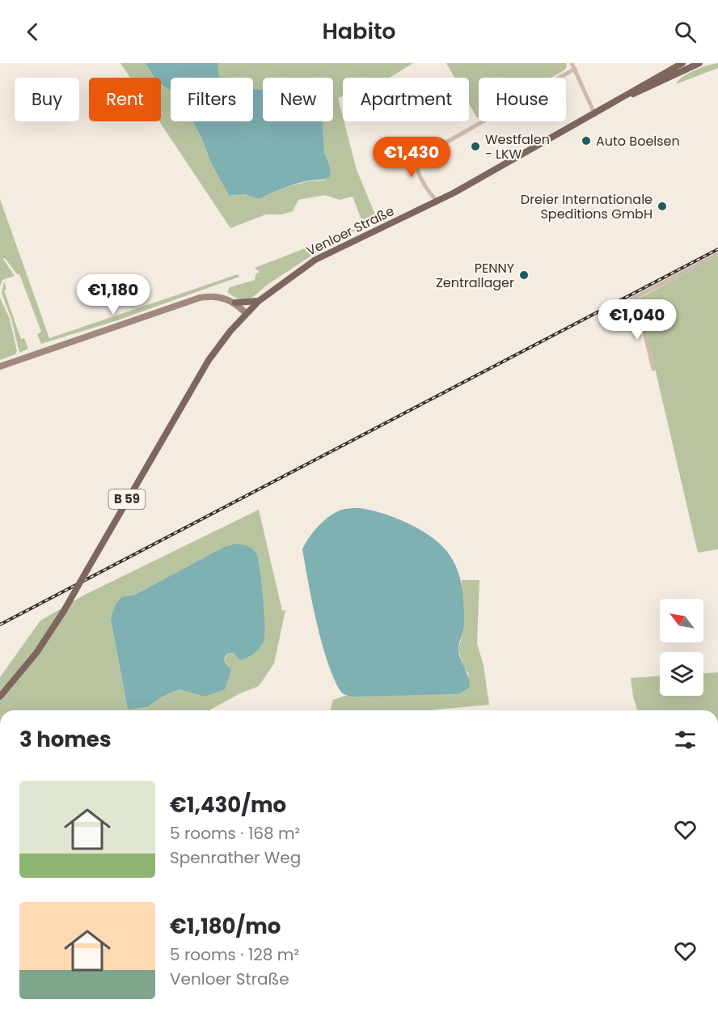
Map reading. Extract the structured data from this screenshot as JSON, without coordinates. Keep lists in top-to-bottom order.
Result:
{
  "streets": {
    "main road": ["Venloer Straße", "B 59"]
  },
  "crossings": [
    ["Venloer Straße", "B 59"]
  ],
  "places": [
    "Auto Boelsen",
    "Westfalen - LKW",
    "Dreier Internationale Speditions GmbH",
    "PENNY Zentrallager"
  ],
  "north": "top left",
  "page": {
    "header": "Habito",
    "chip": [
      "Buy",
      "Rent",
      "Filters",
      "New",
      "Apartment",
      "House"
    ],
    "price": ["€1,430", "€1,180", "€1,040"],
    "heading": "3 homes",
    "list": [
      {
        "name": "€1,430/mo",
        "note": "5 rooms · 168 m² · Spenrather Weg"
      },
      {
        "name": "€1,180/mo",
        "note": "5 rooms · 128 m² · Venloer Straße"
      }
    ]
  }
}
